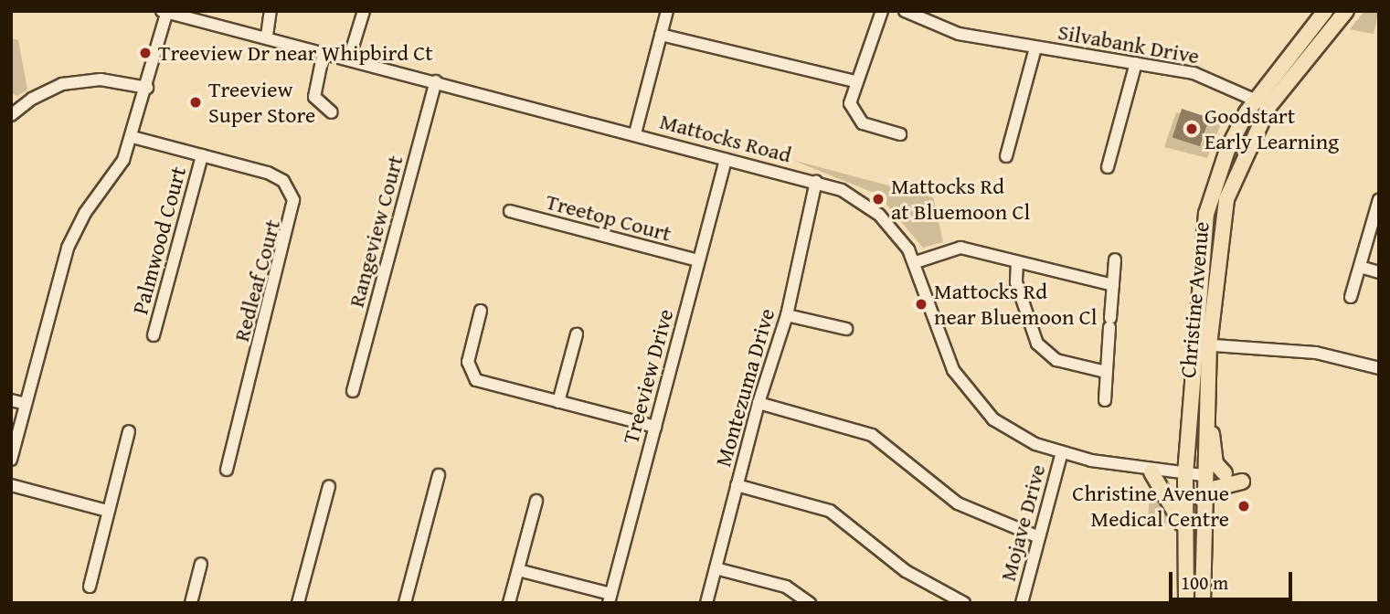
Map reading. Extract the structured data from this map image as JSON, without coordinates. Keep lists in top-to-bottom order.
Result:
{
  "streets": {
    "main road": ["Christine Avenue"],
    "street": [
      "Silvabank Drive",
      "Mattocks Road",
      "Treetop Court",
      "Rangeview Court",
      "Palmwood Court",
      "Redleaf Court",
      "Treeview Drive",
      "Montezuma Drive",
      "Mojave Drive"
    ]
  },
  "crossings": [
    ["Silvabank Drive", "Christine Avenue"],
    ["Mattocks Road", "Rangeview Court"],
    ["Mattocks Road", "Treeview Drive"],
    ["Mattocks Road", "Montezuma Drive"],
    ["Mattocks Road", "Mojave Drive"],
    ["Treetop Court", "Treeview Drive"],
    ["Palmwood Court", "Redleaf Court"]
  ],
  "places": [
    "Treeview Dr near Whipbird Ct",
    "Treeview Super Store",
    "Goodstart Early Learning",
    "Mattocks Rd at Bluemoon Cl",
    "Mattocks Rd near Bluemoon Cl",
    "Christine Avenue Medical Centre"
  ],
  "scale_bar": "100 m"
}
